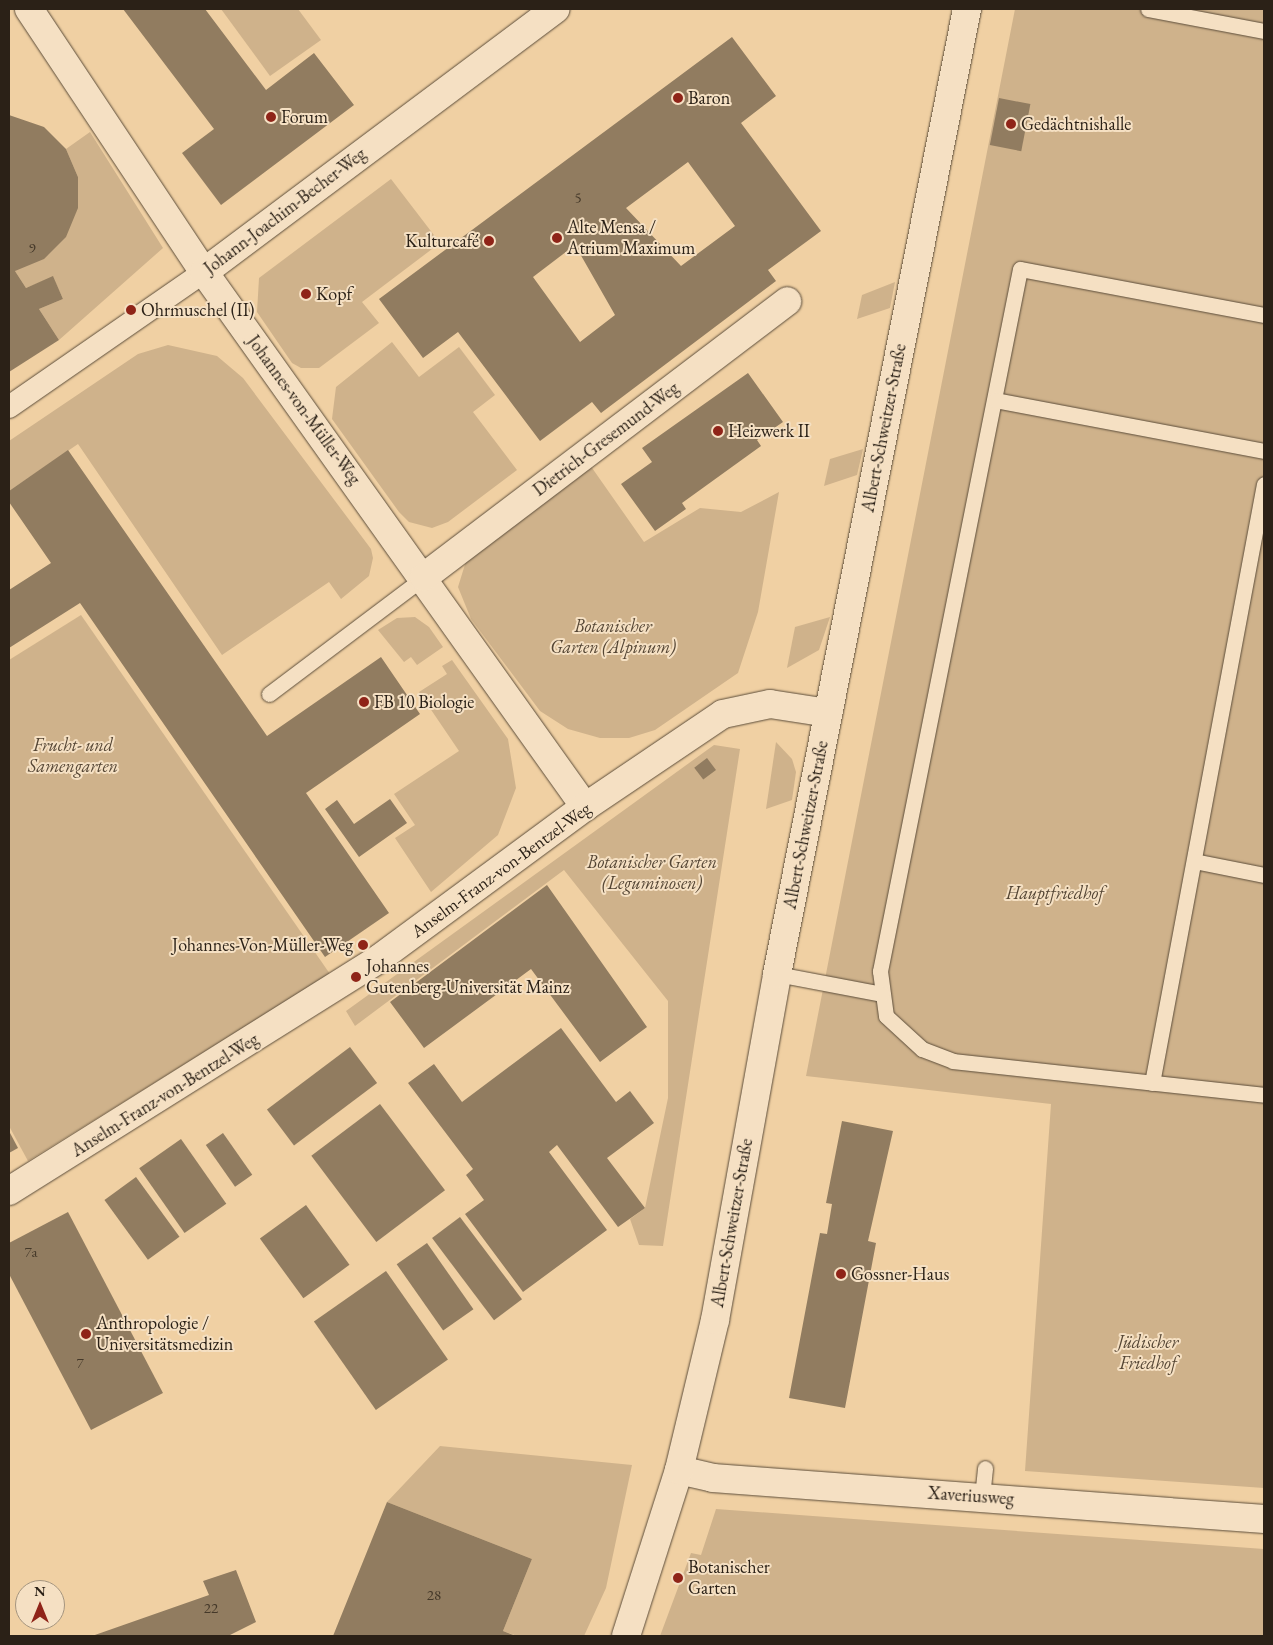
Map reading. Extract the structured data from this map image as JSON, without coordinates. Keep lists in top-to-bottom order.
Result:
{
  "streets": {
    "street": [
      "Johann-Joachim-Becher-Weg",
      "Johannes-von-Müller-Weg",
      "Albert-Schweitzer-Straße",
      "Dietrich-Gresemund-Weg",
      "Anselm-Franz-von-Bentzel-Weg",
      "Xaveriusweg"
    ]
  },
  "crossings": [
    ["Johann-Joachim-Becher-Weg", "Johannes-von-Müller-Weg"],
    ["Johannes-von-Müller-Weg", "Dietrich-Gresemund-Weg"],
    ["Johannes-von-Müller-Weg", "Anselm-Franz-von-Bentzel-Weg"],
    ["Albert-Schweitzer-Straße", "Anselm-Franz-von-Bentzel-Weg"],
    ["Albert-Schweitzer-Straße", "Xaveriusweg"]
  ],
  "parks": [
    "Botanischer Garten (Alpinum)",
    "Frucht- und Samengarten",
    "Botanischer Garten (Leguminosen)",
    "Hauptfriedhof",
    "Jüdischer Friedhof"
  ],
  "places": [
    "Baron",
    "Forum",
    "Gedächtnishalle",
    "Alte Mensa / Atrium Maximum",
    "Kulturcafé",
    "Kopf",
    "Ohrmuschel (II)",
    "Heizwerk II",
    "FB 10 Biologie",
    "Johannes-Von-Müller-Weg",
    "Johannes Gutenberg-Universität Mainz",
    "Gossner-Haus",
    "Anthropologie / Universitätsmedizin",
    "Botanischer Garten"
  ],
  "house_numbers": [
    "5",
    "9",
    "7a",
    "7",
    "28",
    "22"
  ],
  "north": "top"
}
